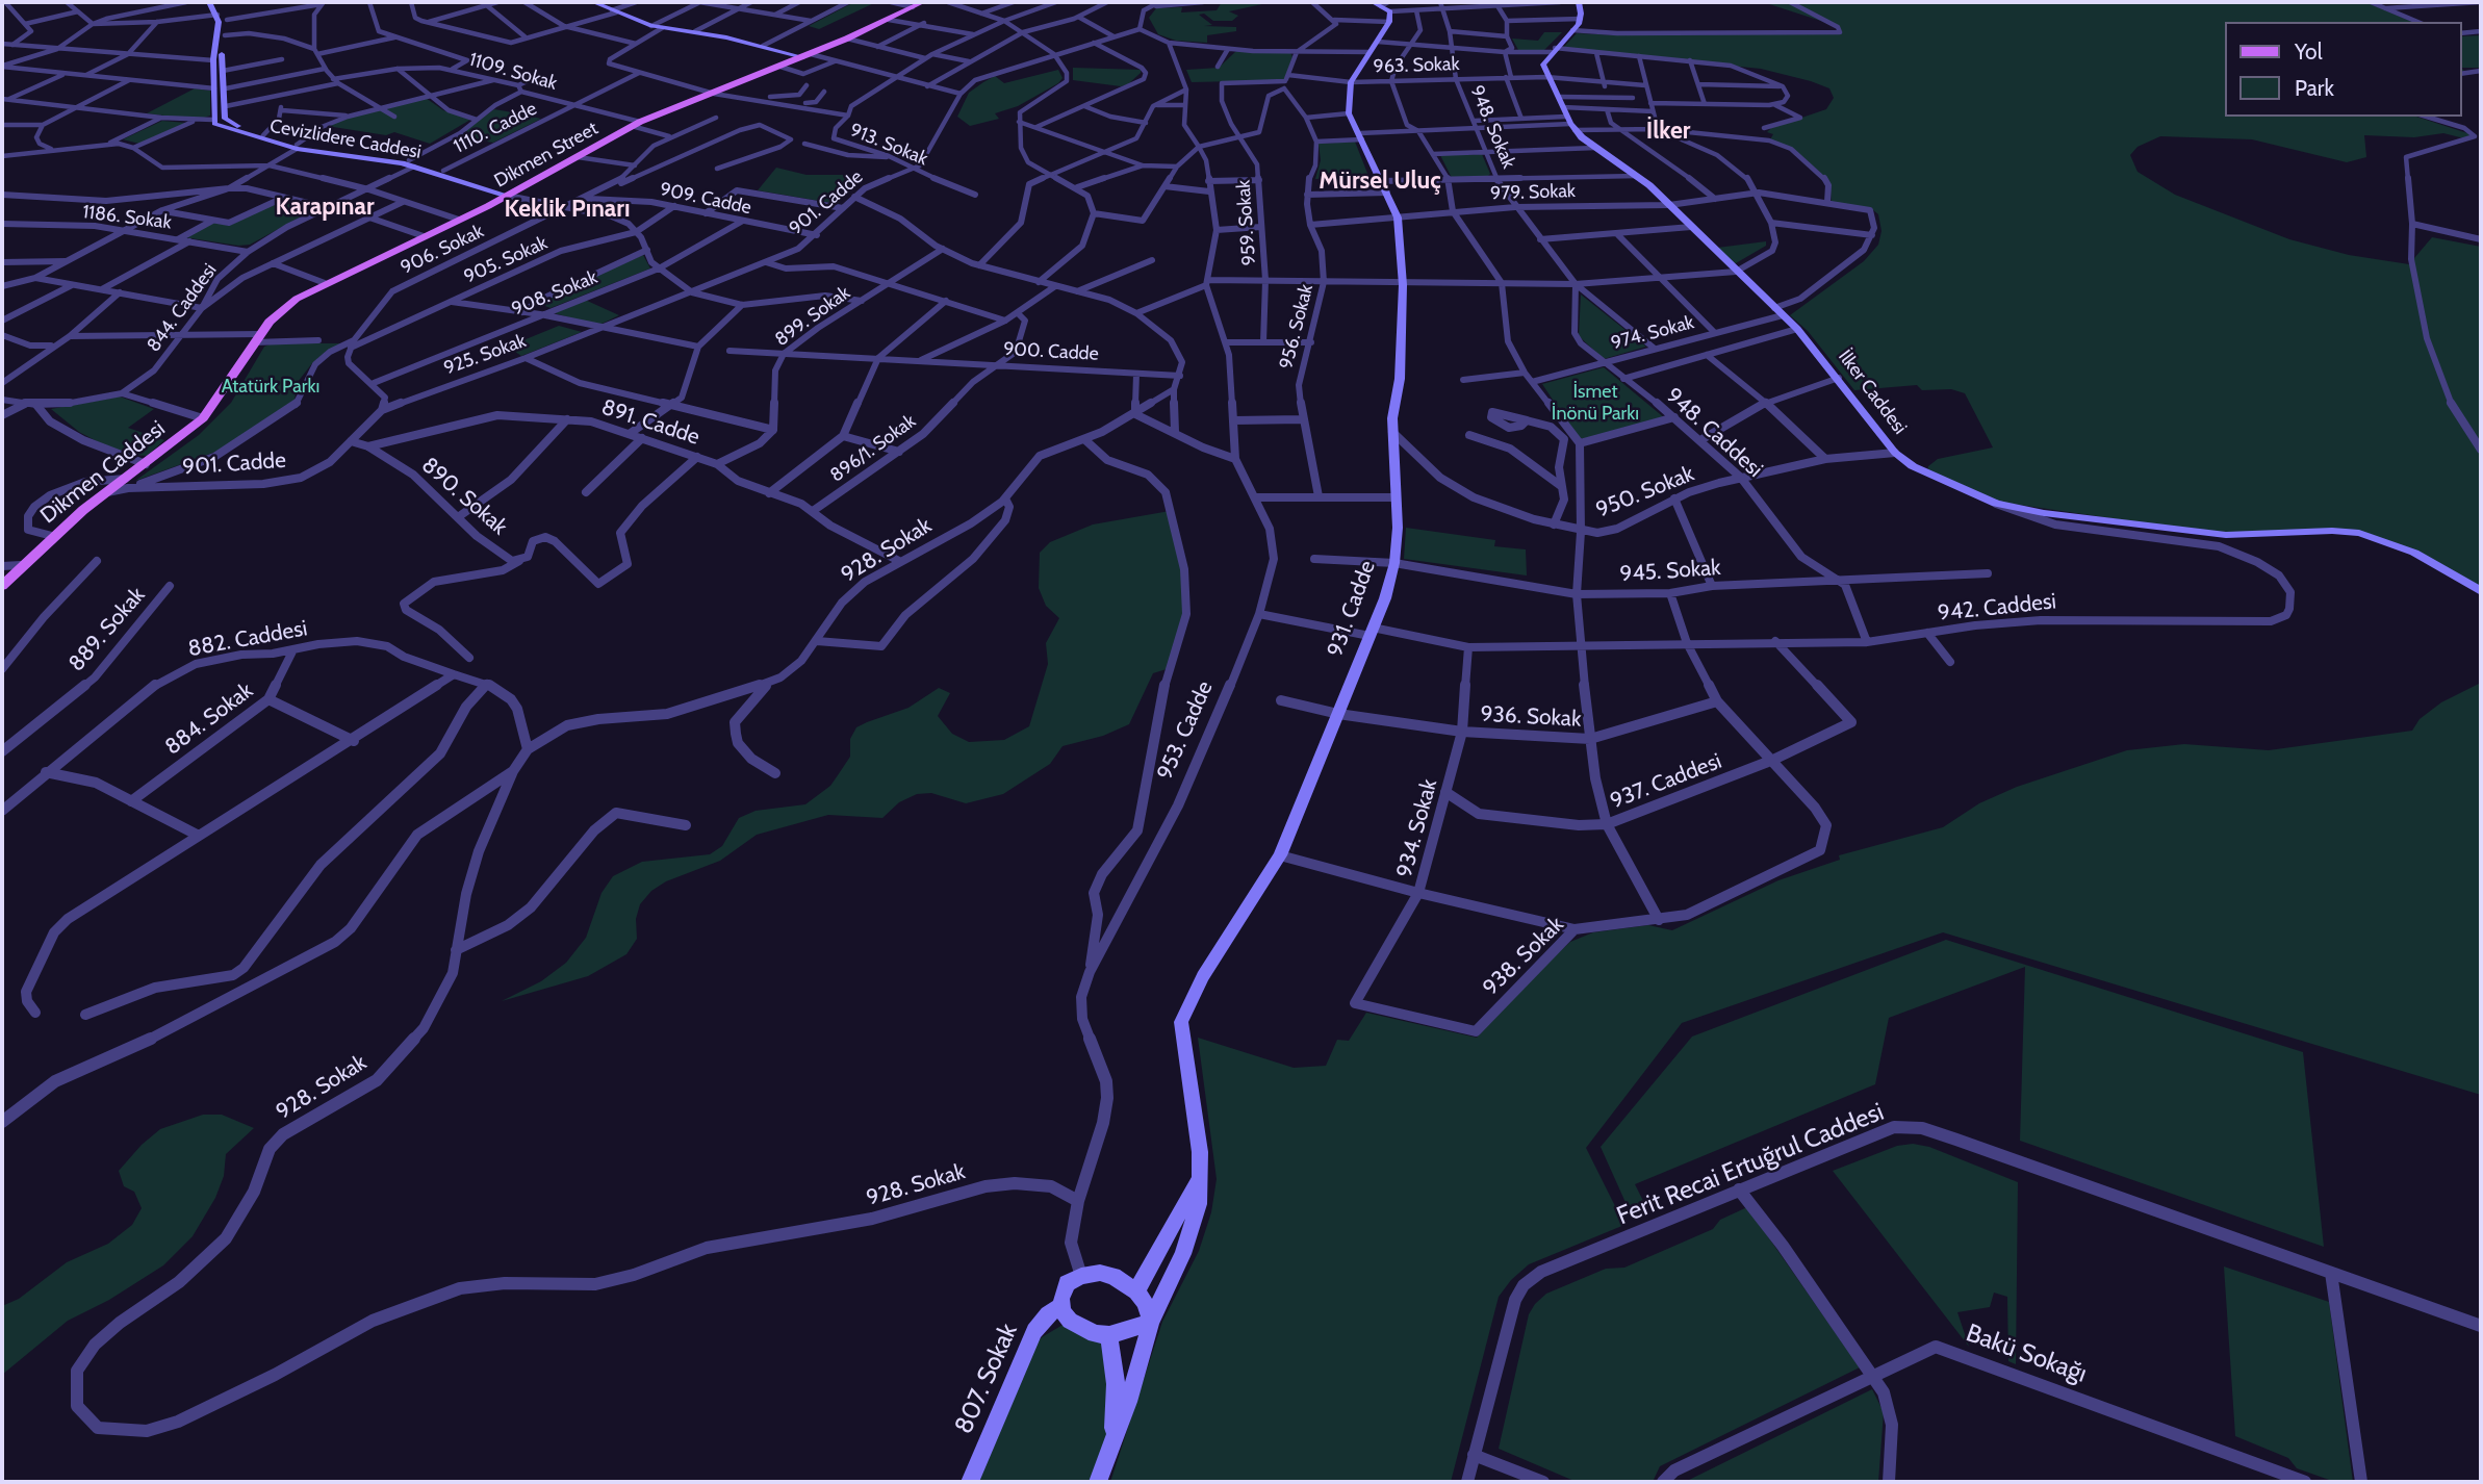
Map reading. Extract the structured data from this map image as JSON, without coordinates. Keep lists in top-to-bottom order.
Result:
{
  "streets": {
    "main road": [
      "Cevizlidere Caddesi",
      "Dikmen Street",
      "İlker Caddesi",
      "Dikmen Caddesi",
      "931. Cadde",
      "807. Sokak"
    ],
    "street": [
      "963. Sokak",
      "1109. Sokak",
      "948. Sokak",
      "1110. Cadde",
      "913. Sokak",
      "979. Sokak",
      "909. Cadde",
      "901. Cadde",
      "1186. Sokak",
      "959. Sokak",
      "906. Sokak",
      "905. Sokak",
      "908. Sokak",
      "844. Caddesi",
      "899. Sokak",
      "956. Sokak",
      "974. Sokak",
      "900. Cadde",
      "925. Sokak",
      "891. Cadde",
      "948. Caddesi",
      "896/1. Sokak",
      "950. Sokak",
      "890. Sokak",
      "928. Sokak",
      "945. Sokak",
      "942. Caddesi",
      "889. Sokak",
      "882. Caddesi",
      "936. Sokak",
      "884. Sokak",
      "953. Cadde",
      "937. Caddesi",
      "934. Sokak",
      "938. Sokak",
      "Ferit Recai Ertuğrul Caddesi",
      "Bakü Sokağı"
    ]
  },
  "crossings": [
    ["963. Sokak", "948. Sokak"],
    ["963. Sokak", "959. Sokak"],
    ["1109. Sokak", "1110. Cadde"],
    ["1109. Sokak", "Dikmen Street"],
    ["1109. Sokak", "844. Caddesi"],
    ["948. Sokak", "979. Sokak"],
    ["948. Sokak", "974. Sokak"],
    ["948. Sokak", "948. Caddesi"],
    ["1110. Cadde", "Cevizlidere Caddesi"],
    ["1110. Cadde", "913. Sokak"],
    ["Cevizlidere Caddesi", "Dikmen Street"],
    ["Cevizlidere Caddesi", "844. Caddesi"],
    ["913. Sokak", "Dikmen Street"],
    ["913. Sokak", "901. Cadde"],
    ["Dikmen Street", "Dikmen Caddesi"],
    ["979. Sokak", "956. Sokak"],
    ["979. Sokak", "974. Sokak"],
    ["979. Sokak", "İlker Caddesi"],
    ["979. Sokak", "931. Cadde"],
    ["909. Cadde", "901. Cadde"],
    ["909. Cadde", "906. Sokak"],
    ["909. Cadde", "905. Sokak"],
    ["909. Cadde", "908. Sokak"],
    ["901. Cadde", "925. Sokak"],
    ["901. Cadde", "Dikmen Caddesi"],
    ["901. Cadde", "890. Sokak"],
    ["1186. Sokak", "844. Caddesi"],
    ["906. Sokak", "905. Sokak"],
    ["899. Sokak", "900. Cadde"],
    ["974. Sokak", "İlker Caddesi"],
    ["974. Sokak", "948. Caddesi"],
    ["900. Cadde", "896/1. Sokak"],
    ["900. Cadde", "928. Sokak"],
    ["İlker Caddesi", "950. Sokak"],
    ["İlker Caddesi", "942. Caddesi"],
    ["891. Cadde", "896/1. Sokak"],
    ["891. Cadde", "890. Sokak"],
    ["891. Cadde", "928. Sokak"],
    ["948. Caddesi", "950. Sokak"],
    ["948. Caddesi", "945. Sokak"],
    ["950. Sokak", "931. Cadde"],
    ["928. Sokak", "953. Cadde"],
    ["945. Sokak", "931. Cadde"],
    ["942. Caddesi", "931. Cadde"],
    ["942. Caddesi", "953. Cadde"],
    ["942. Caddesi", "937. Caddesi"],
    ["942. Caddesi", "934. Sokak"],
    ["931. Cadde", "936. Sokak"],
    ["931. Cadde", "953. Cadde"],
    ["931. Cadde", "807. Sokak"],
    ["882. Caddesi", "884. Sokak"],
    ["936. Sokak", "934. Sokak"],
    ["953. Cadde", "807. Sokak"],
    ["937. Caddesi", "934. Sokak"],
    ["937. Caddesi", "938. Sokak"],
    ["934. Sokak", "938. Sokak"]
  ],
  "districts": [
    "İlker",
    "Mürsel Uluç",
    "Karapınar",
    "Keklik Pınarı"
  ],
  "parks": ["Atatürk Parkı", "İsmet İnönü Parkı"],
  "legend": ["Yol", "Park"]
}
